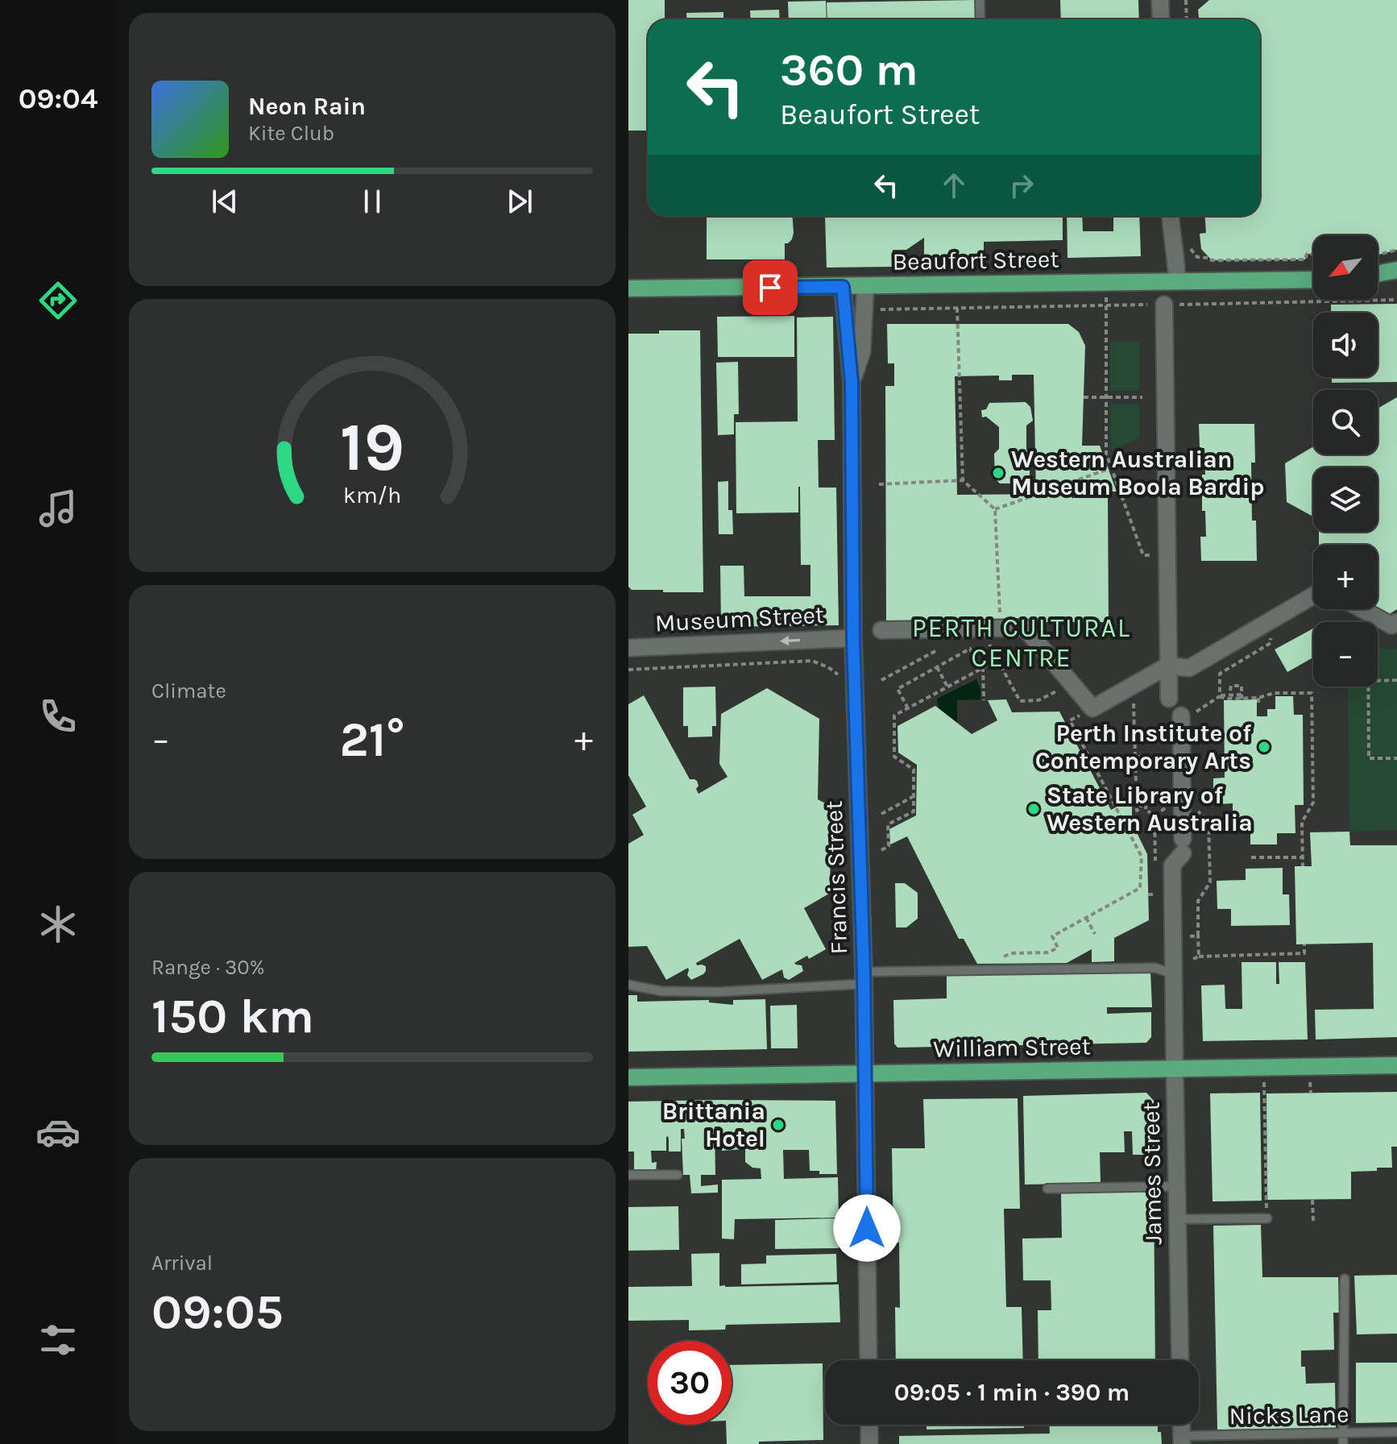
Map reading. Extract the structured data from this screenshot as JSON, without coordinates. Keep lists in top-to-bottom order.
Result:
{
  "streets": {
    "main road": ["Beaufort Street", "William Street"],
    "street": ["Museum Street", "Francis Street", "James Street"],
    "lane": ["Nicks Lane"]
  },
  "crossings": [
    ["Beaufort Street", "Francis Street"],
    ["Museum Street", "Francis Street"],
    ["Francis Street", "William Street"],
    ["William Street", "James Street"]
  ],
  "one_way": ["Museum Street"],
  "districts": ["PERTH CULTURAL CENTRE"],
  "places": [
    "Western Australian Museum Boola Bardip",
    "Perth Institute of Contemporary Arts",
    "State Library of Western Australia",
    "Brittania Hotel"
  ],
  "north": "bottom left",
  "page": {
    "tabs": "09:04",
    "turn": ["360 m", "Beaufort Street"],
    "song": ["Neon Rain", "Kite Club"],
    "map_buttons": ["+", "−"],
    "tile": [
      "Climate",
      ["Range · 30%", "150 km"],
      ["Arrival", "09:05"]
    ],
    "heat": ["−", "21°", "+"],
    "limit": "30",
    "trip": "09:05 · 1 min · 390 m",
    "gauge": ["19", "km/h"]
  }
}
